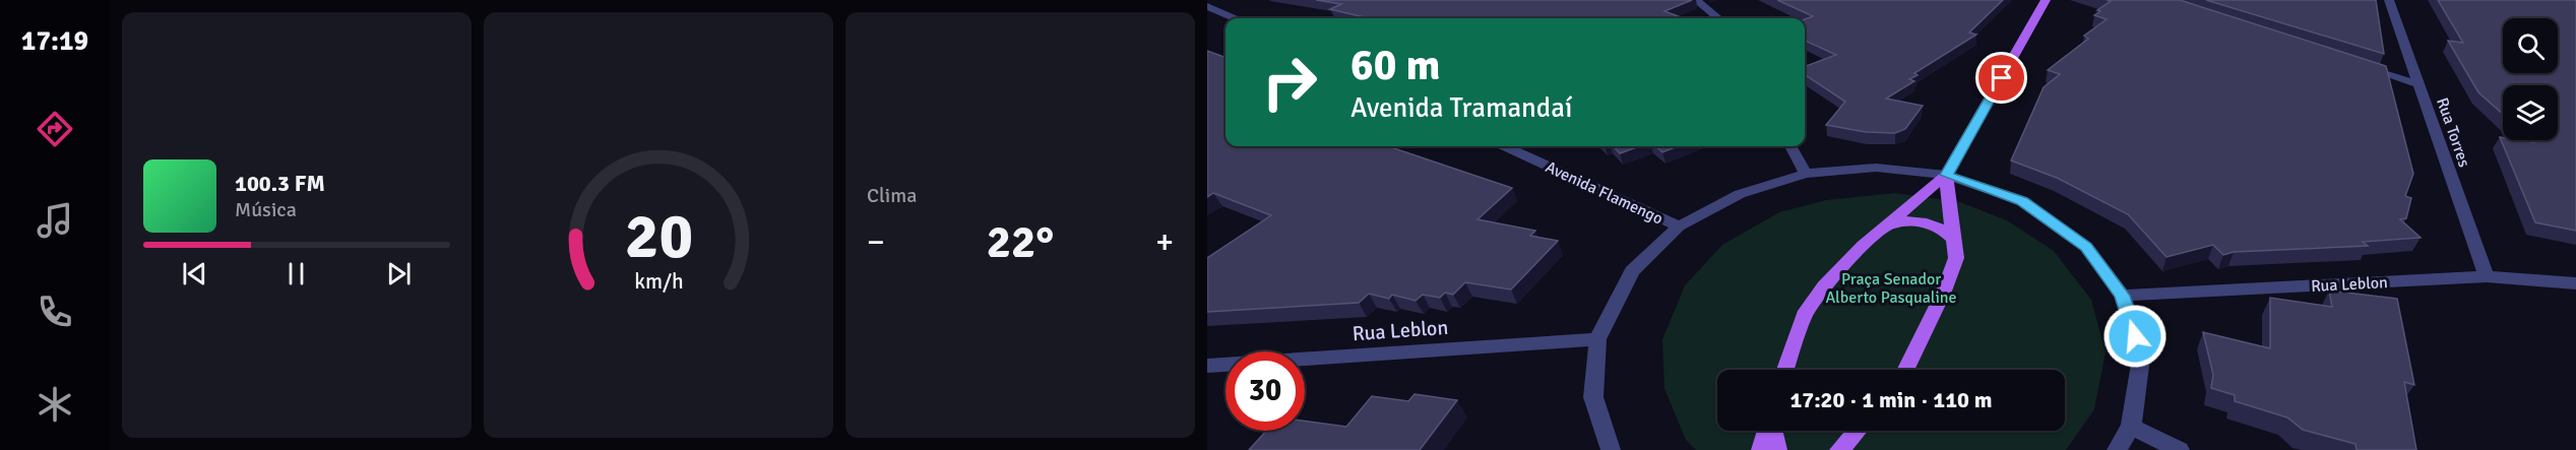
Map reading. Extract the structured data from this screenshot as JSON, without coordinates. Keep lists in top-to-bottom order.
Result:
{
  "streets": {
    "street": ["Rua Torres", "Avenida Flamengo", "Rua Leblon"]
  },
  "crossings": [
    ["Rua Torres", "Rua Leblon"]
  ],
  "parks": ["Praça Senador Alberto Pasqualine"],
  "page": {
    "tabs": "17:19",
    "tile": "Clima",
    "turn": ["60 m", "Avenida Tramandaí"],
    "song": ["100.3 FM", "Música"],
    "heat": ["−", "22°", "+"],
    "limit": "30",
    "trip": "17:20 · 1 min · 110 m",
    "gauge": ["20", "km/h"]
  }
}
